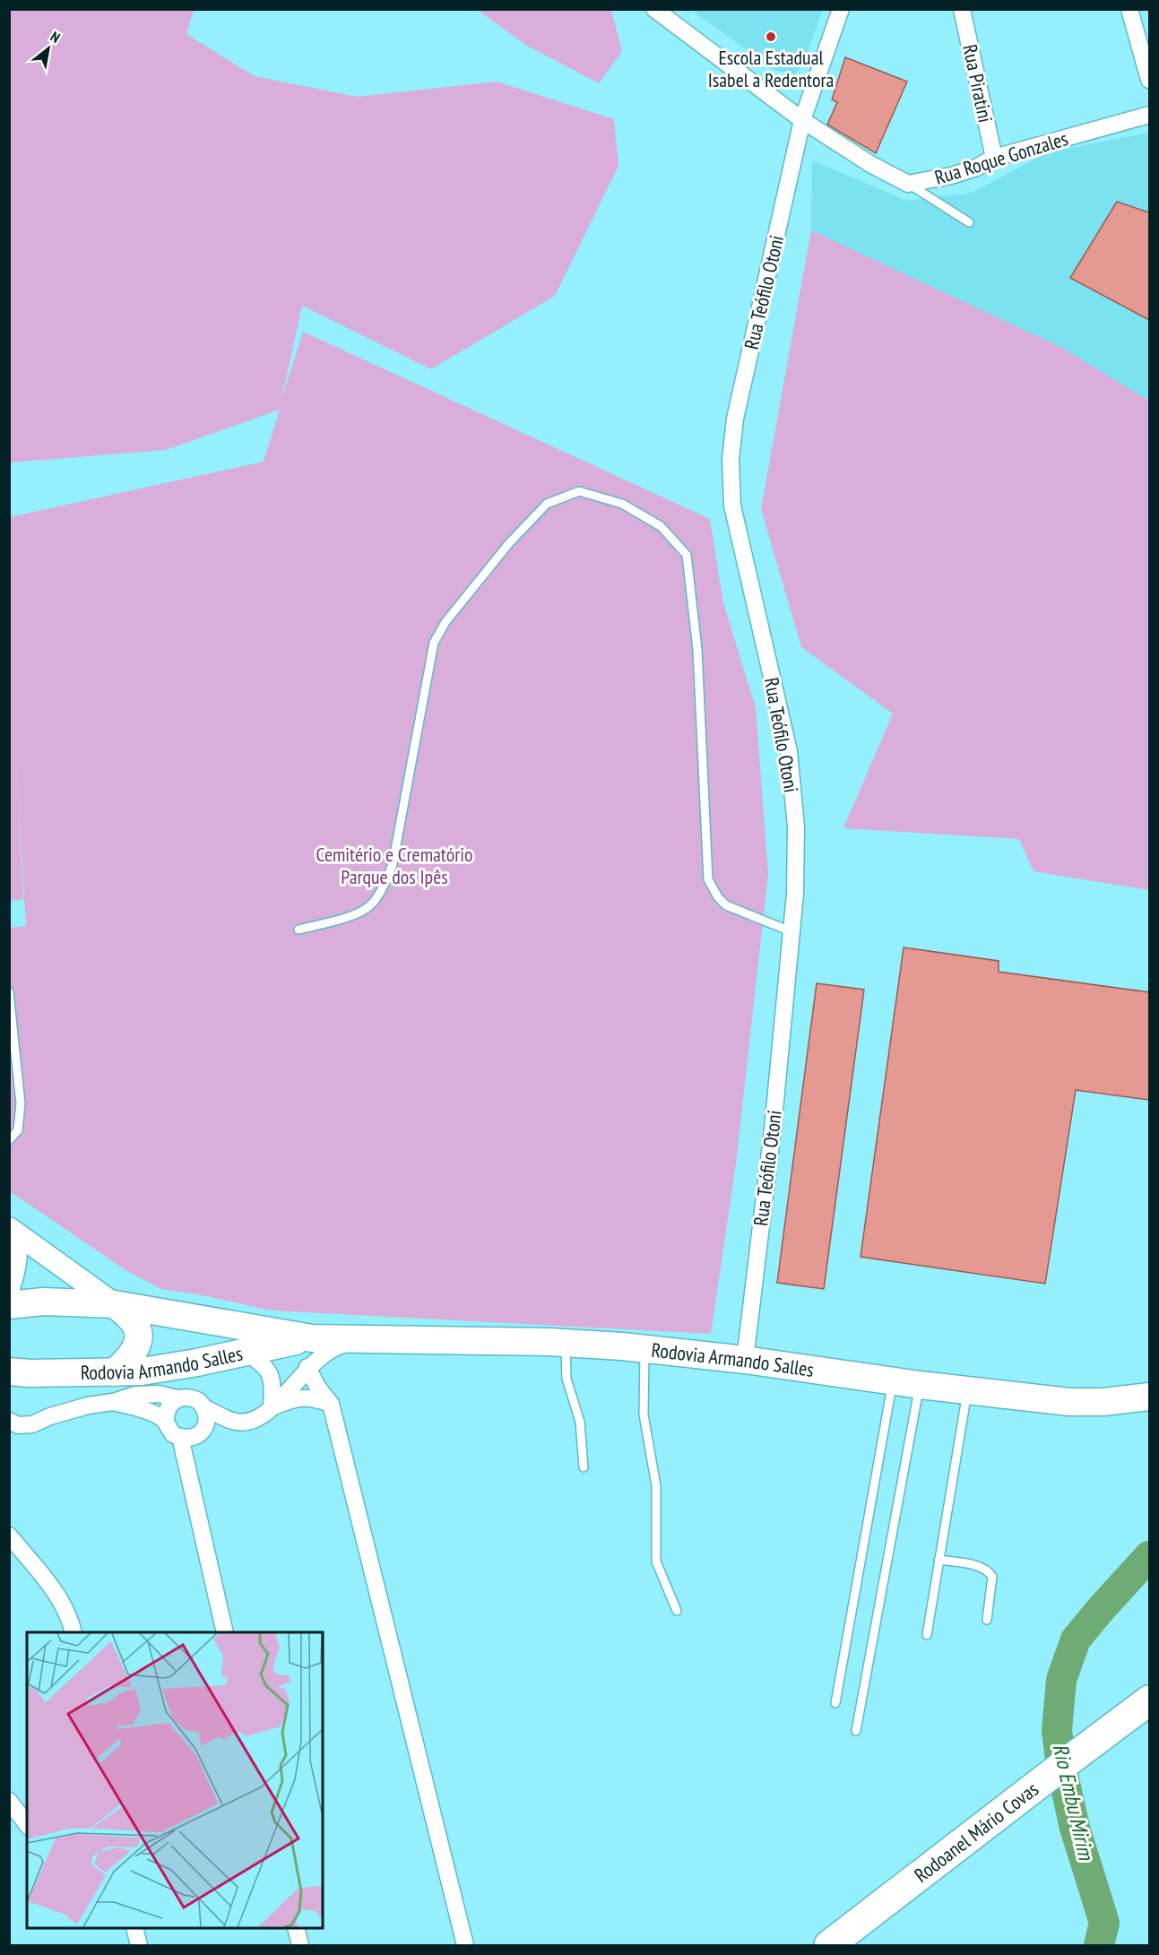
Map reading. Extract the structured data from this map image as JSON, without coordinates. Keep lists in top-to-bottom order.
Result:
{
  "streets": {
    "highway": ["Rodoanel Mário Covas"],
    "main road": ["Rodovia Armando Salles"],
    "street": ["Rua Piratini", "Rua Roque Gonzales", "Rua Teófilo Otoni"]
  },
  "crossings": [
    ["Rua Piratini", "Rua Roque Gonzales"],
    ["Rua Roque Gonzales", "Rua Teófilo Otoni"],
    ["Rua Teófilo Otoni", "Rodovia Armando Salles"]
  ],
  "water": ["Rio Embu Mirim"],
  "parks": ["Cemitério e Crematório Parque dos Ipês"],
  "places": ["Escola Estadual Isabel a Redentora"],
  "north": "top right"
}
